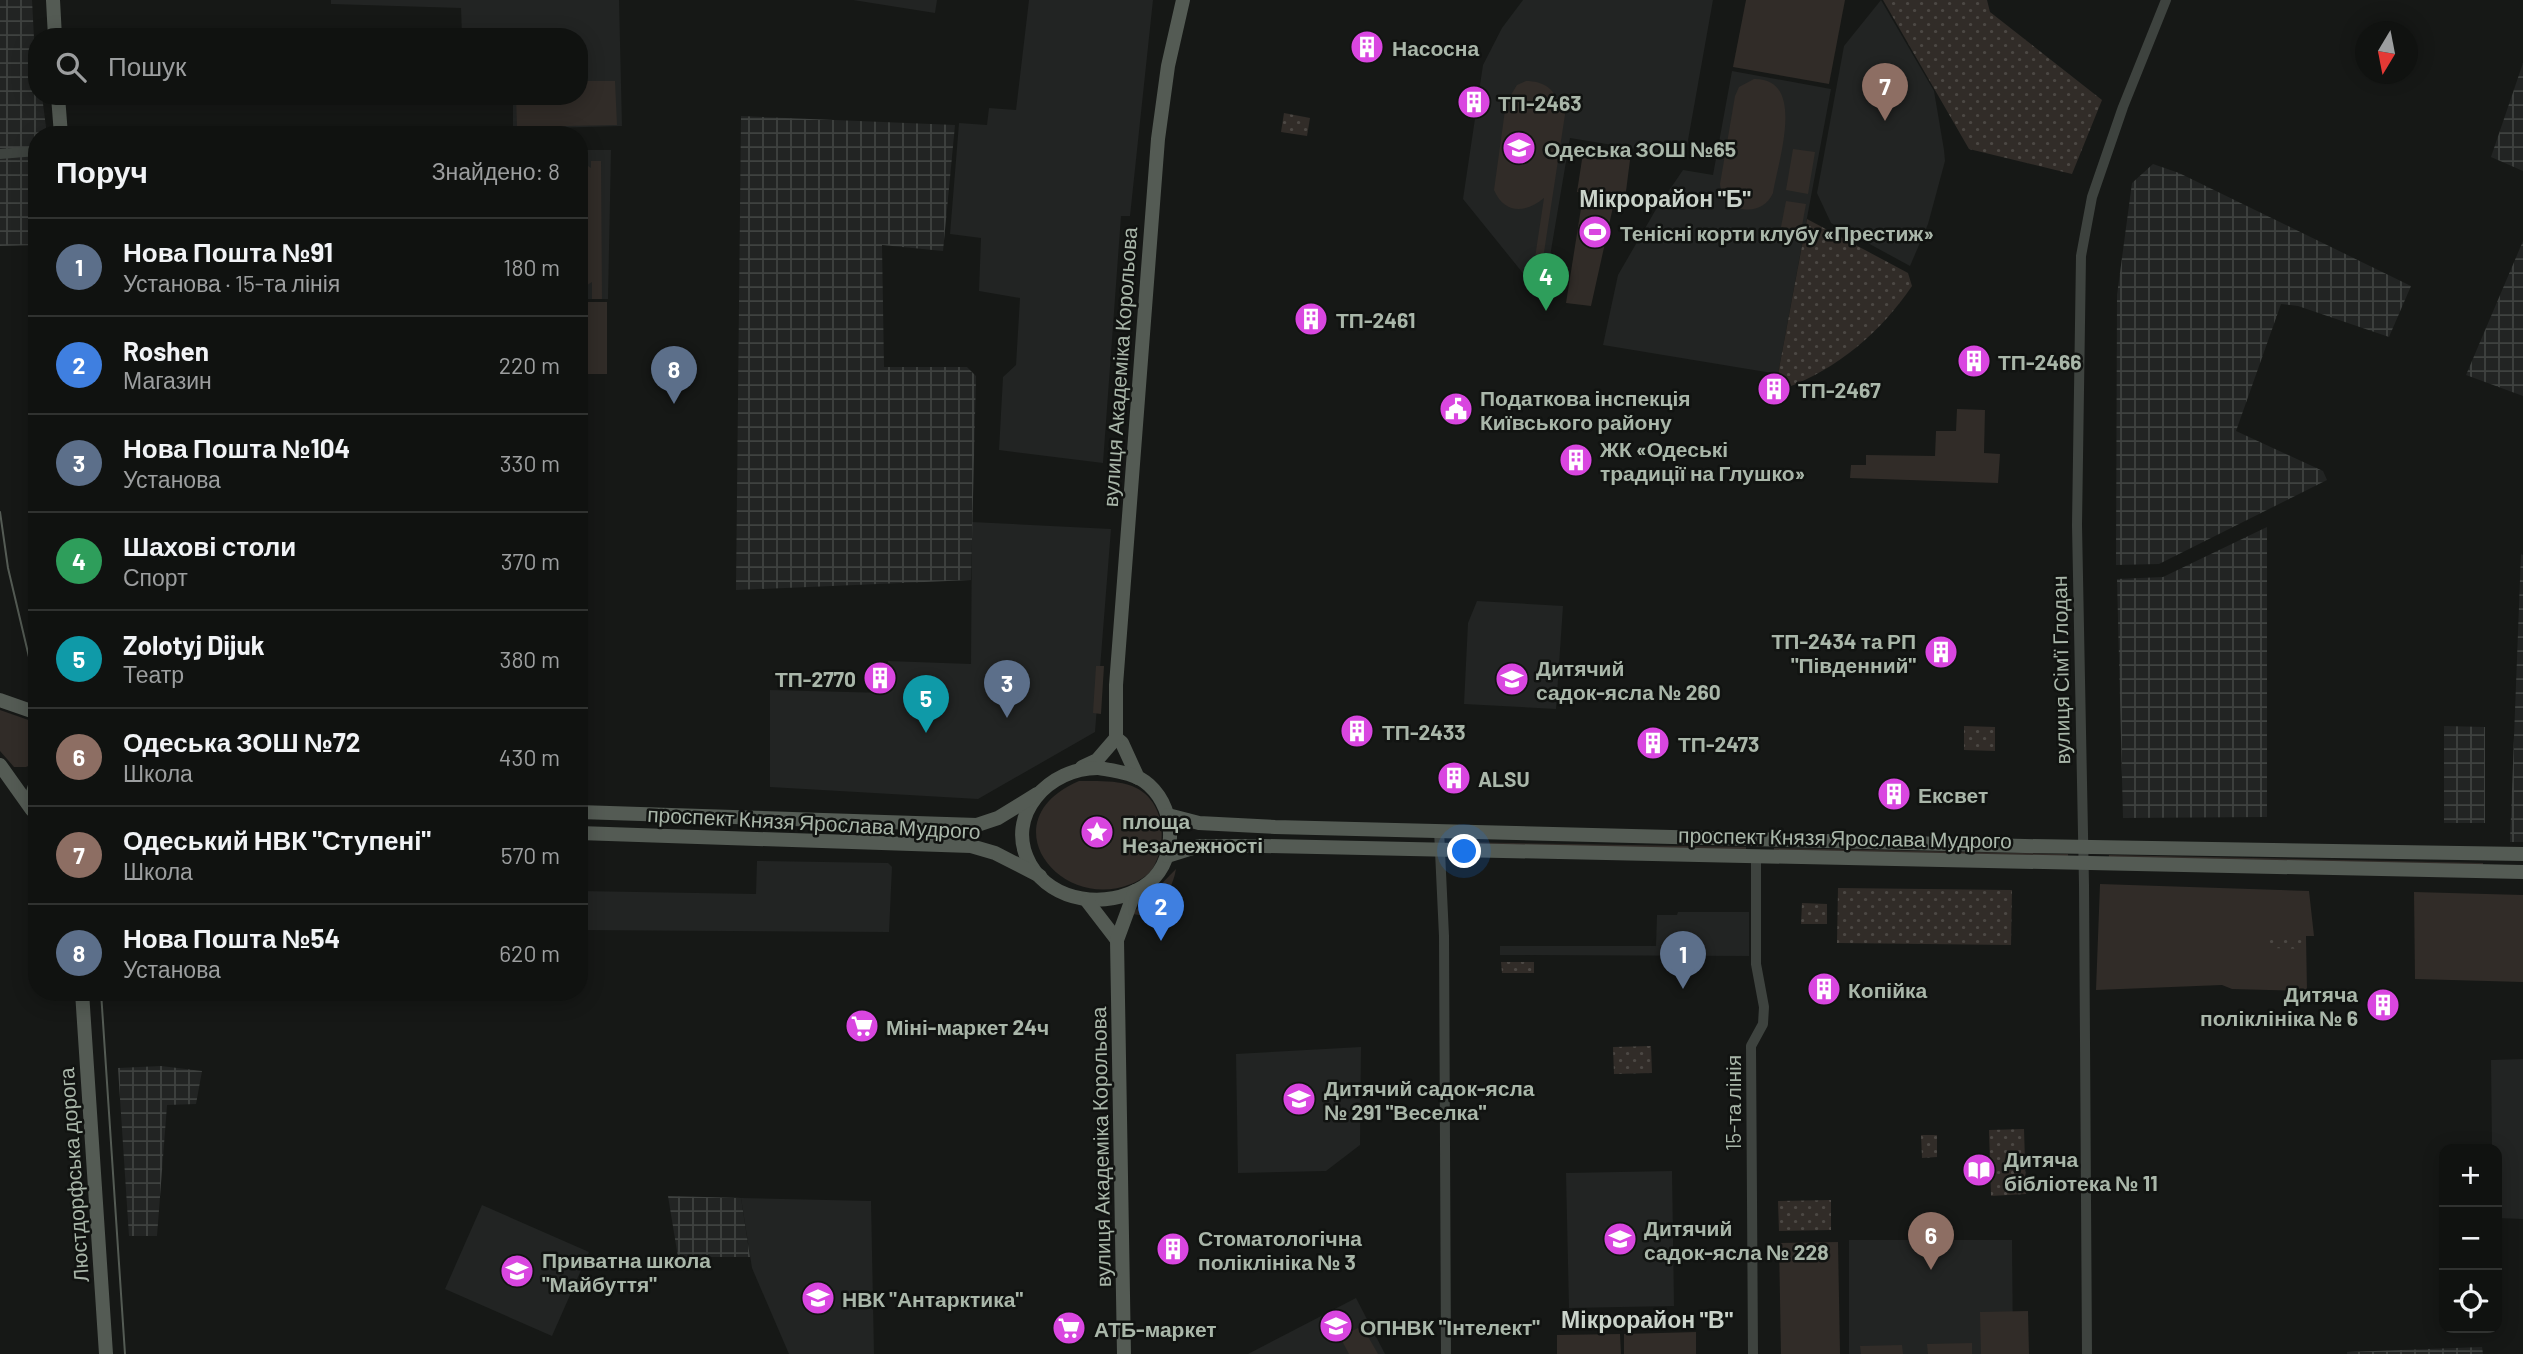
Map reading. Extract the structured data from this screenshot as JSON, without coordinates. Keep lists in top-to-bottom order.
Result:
{
  "streets": {
    "main road": ["вулиця Академіка Корольова", "проспект Князя Ярослава Мудрого", "Люстдорфська дорога"],
    "street": ["вулиця Сім'ї Глодан", "15-та лінія"]
  },
  "crossings": [
    ["вулиця Академіка Корольова", "проспект Князя Ярослава Мудрого"],
    ["вулиця Сім'ї Глодан", "проспект Князя Ярослава Мудрого"],
    ["проспект Князя Ярослава Мудрого", "15-та лінія"]
  ],
  "districts": ["Мікрорайон \"Б\"", "Мікрорайон \"В\""],
  "places": {
    "building": [
      "Насосна",
      "ТП-2463",
      "ТП-2461",
      "ТП-2466",
      "ТП-2467",
      "ЖК «Одеські традиції на Глушко»",
      "ТП-2434 та РП \"Південний\"",
      "ТП-2770",
      "ТП-2433",
      "ТП-2473",
      "ALSU",
      "Ексвет",
      "Копійка",
      "Дитяча поліклініка № 6",
      "Стоматологічна поліклініка № 3"
    ],
    "school or university": [
      "Одеська ЗОШ №65",
      "Дитячий садок-ясла № 260",
      "Дитячий садок-ясла № 291 \"Веселка\"",
      "Дитячий садок-ясла № 228",
      "Приватна школа \"Майбуття\"",
      "НВК \"Антарктика\"",
      "ОПНВК \"Інтелект\""
    ],
    "sports": ["Тенісні корти клубу «Престиж»"],
    "public building": ["Податкова інспекція Київського району"],
    "place": ["площа Незалежності"],
    "supermarket": ["Міні-маркет 24ч", "АТБ-маркет"],
    "library": ["Дитяча бібліотека № 11"]
  },
  "north": "bottom",
  "page": {
    "search": "Пошук",
    "pins": [
      "7",
      "4",
      "8",
      "3",
      "5",
      "2",
      "1",
      "6"
    ],
    "heading": ["Поруч", "Знайдено: 8"],
    "list": [
      {
        "mark": "1",
        "name": "Нова Пошта №91",
        "note": "Установа · 15-та лінія",
        "value": "180 m"
      },
      {
        "mark": "2",
        "name": "Roshen",
        "note": "Магазин",
        "value": "220 m"
      },
      {
        "mark": "3",
        "name": "Нова Пошта №104",
        "note": "Установа",
        "value": "330 m"
      },
      {
        "mark": "4",
        "name": "Шахові столи",
        "note": "Спорт",
        "value": "370 m"
      },
      {
        "mark": "5",
        "name": "Zolotyj Dijuk",
        "note": "Театр",
        "value": "380 m"
      },
      {
        "mark": "6",
        "name": "Одеська ЗОШ №72",
        "note": "Школа",
        "value": "430 m"
      },
      {
        "mark": "7",
        "name": "Одеський НВК \"Ступені\"",
        "note": "Школа",
        "value": "570 m"
      },
      {
        "mark": "8",
        "name": "Нова Пошта №54",
        "note": "Установа",
        "value": "620 m"
      }
    ],
    "map_buttons": ["+", "−"]
  }
}
